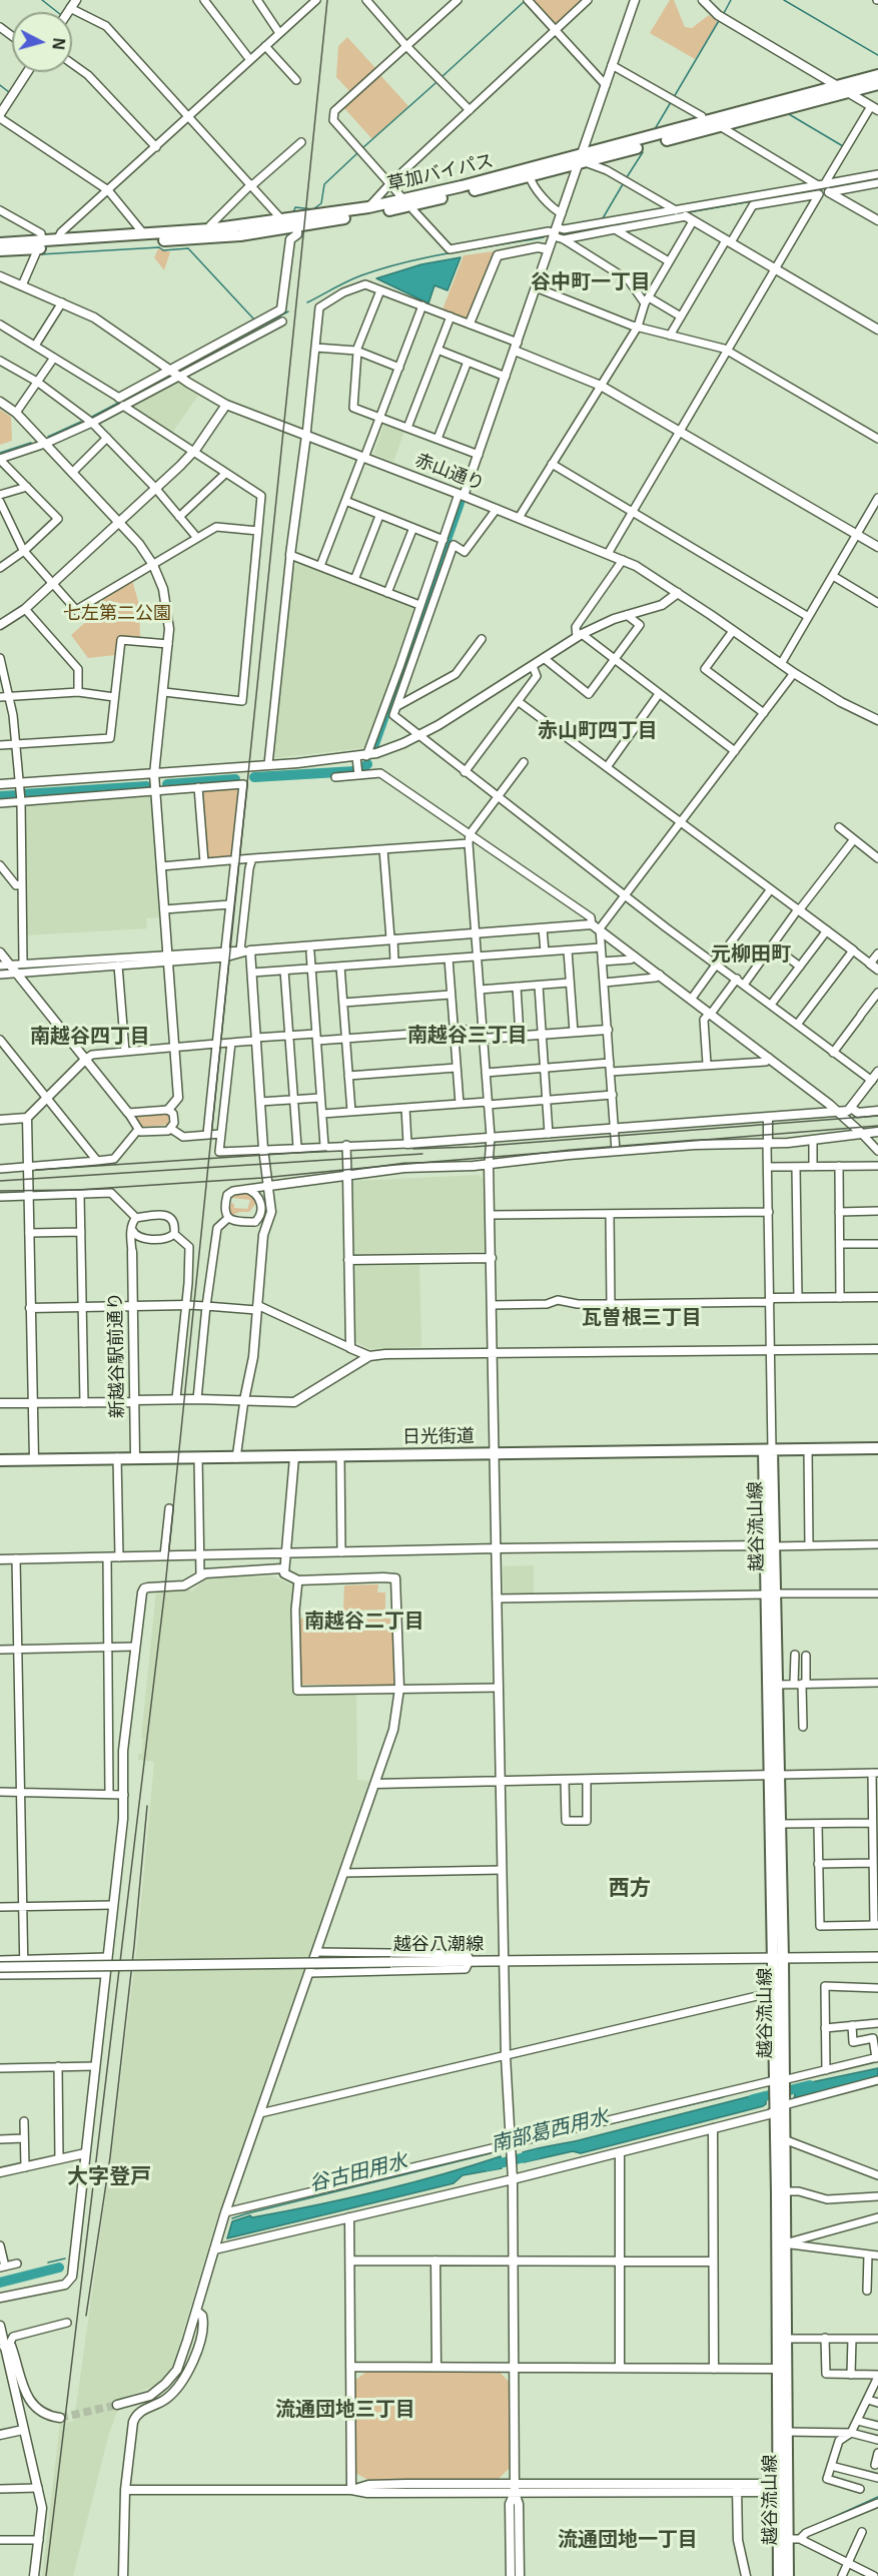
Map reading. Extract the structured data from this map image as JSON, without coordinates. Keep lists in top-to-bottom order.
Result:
{
  "streets": {
    "main road": [
      "草加バイパス",
      "日光街道",
      "越谷流山線",
      "越谷八潮線"
    ],
    "street": ["赤山通り", "新越谷駅前通り"]
  },
  "crossings": [
    ["新越谷駅前通り", "日光街道"],
    ["日光街道", "越谷流山線"],
    ["越谷流山線", "越谷八潮線"]
  ],
  "districts": [
    "谷中町一丁目",
    "赤山町四丁目",
    "元柳田町",
    "南越谷三丁目",
    "南越谷四丁目",
    "瓦曽根三丁目",
    "南越谷二丁目",
    "西方",
    "大字登戸",
    "流通団地三丁目",
    "流通団地一丁目"
  ],
  "water": ["南部葛西用水", "谷古田用水"],
  "parks": ["七左第二公園"],
  "north": "right"
}
